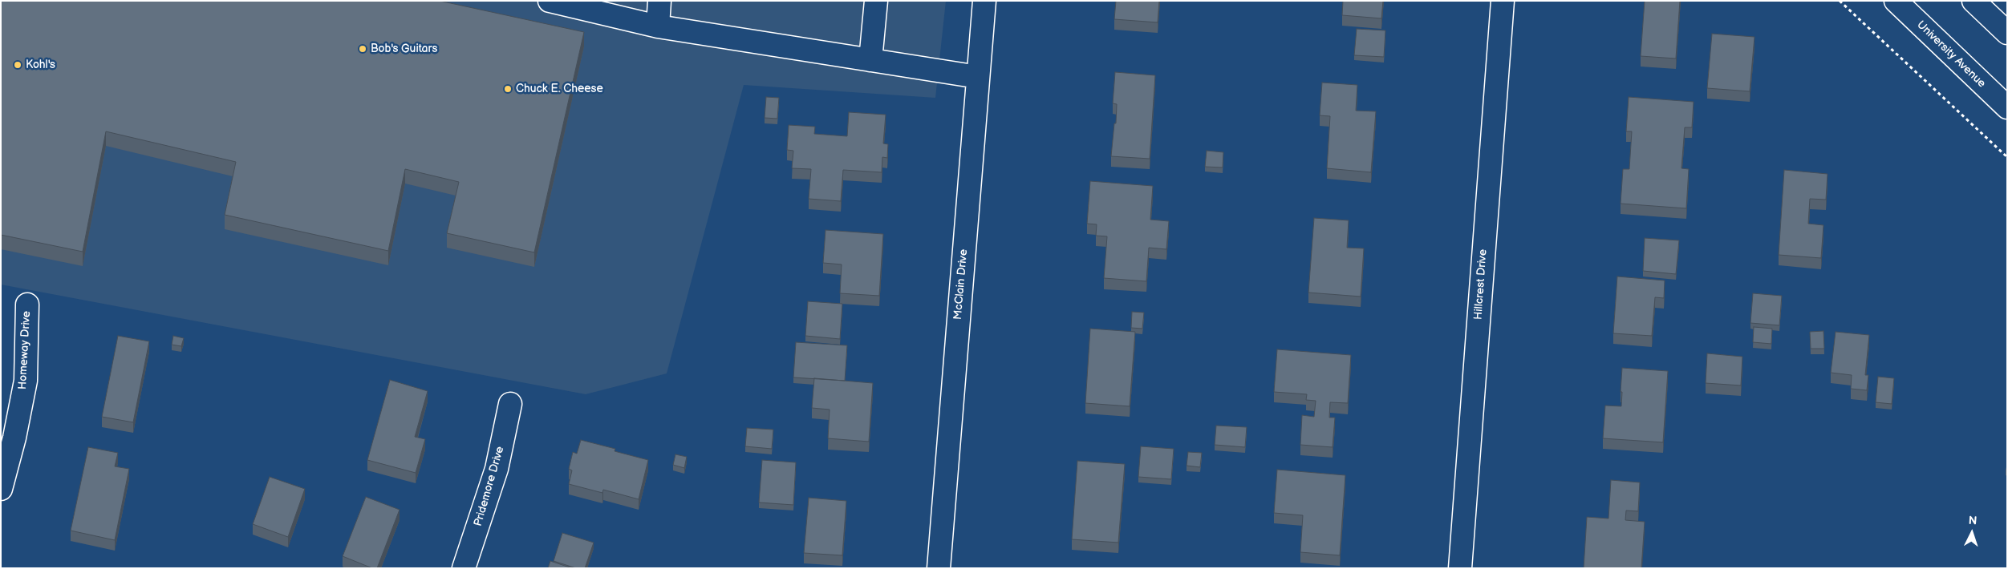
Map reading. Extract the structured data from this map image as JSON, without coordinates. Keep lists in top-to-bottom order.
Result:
{
  "streets": {
    "street": [
      "University Avenue",
      "McClain Drive",
      "Hillcrest Drive",
      "Homeway Drive",
      "Pridemore Drive"
    ]
  },
  "places": ["Bob's Guitars", "Kohl's", "Chuck E. Cheese"],
  "north": "top"
}
